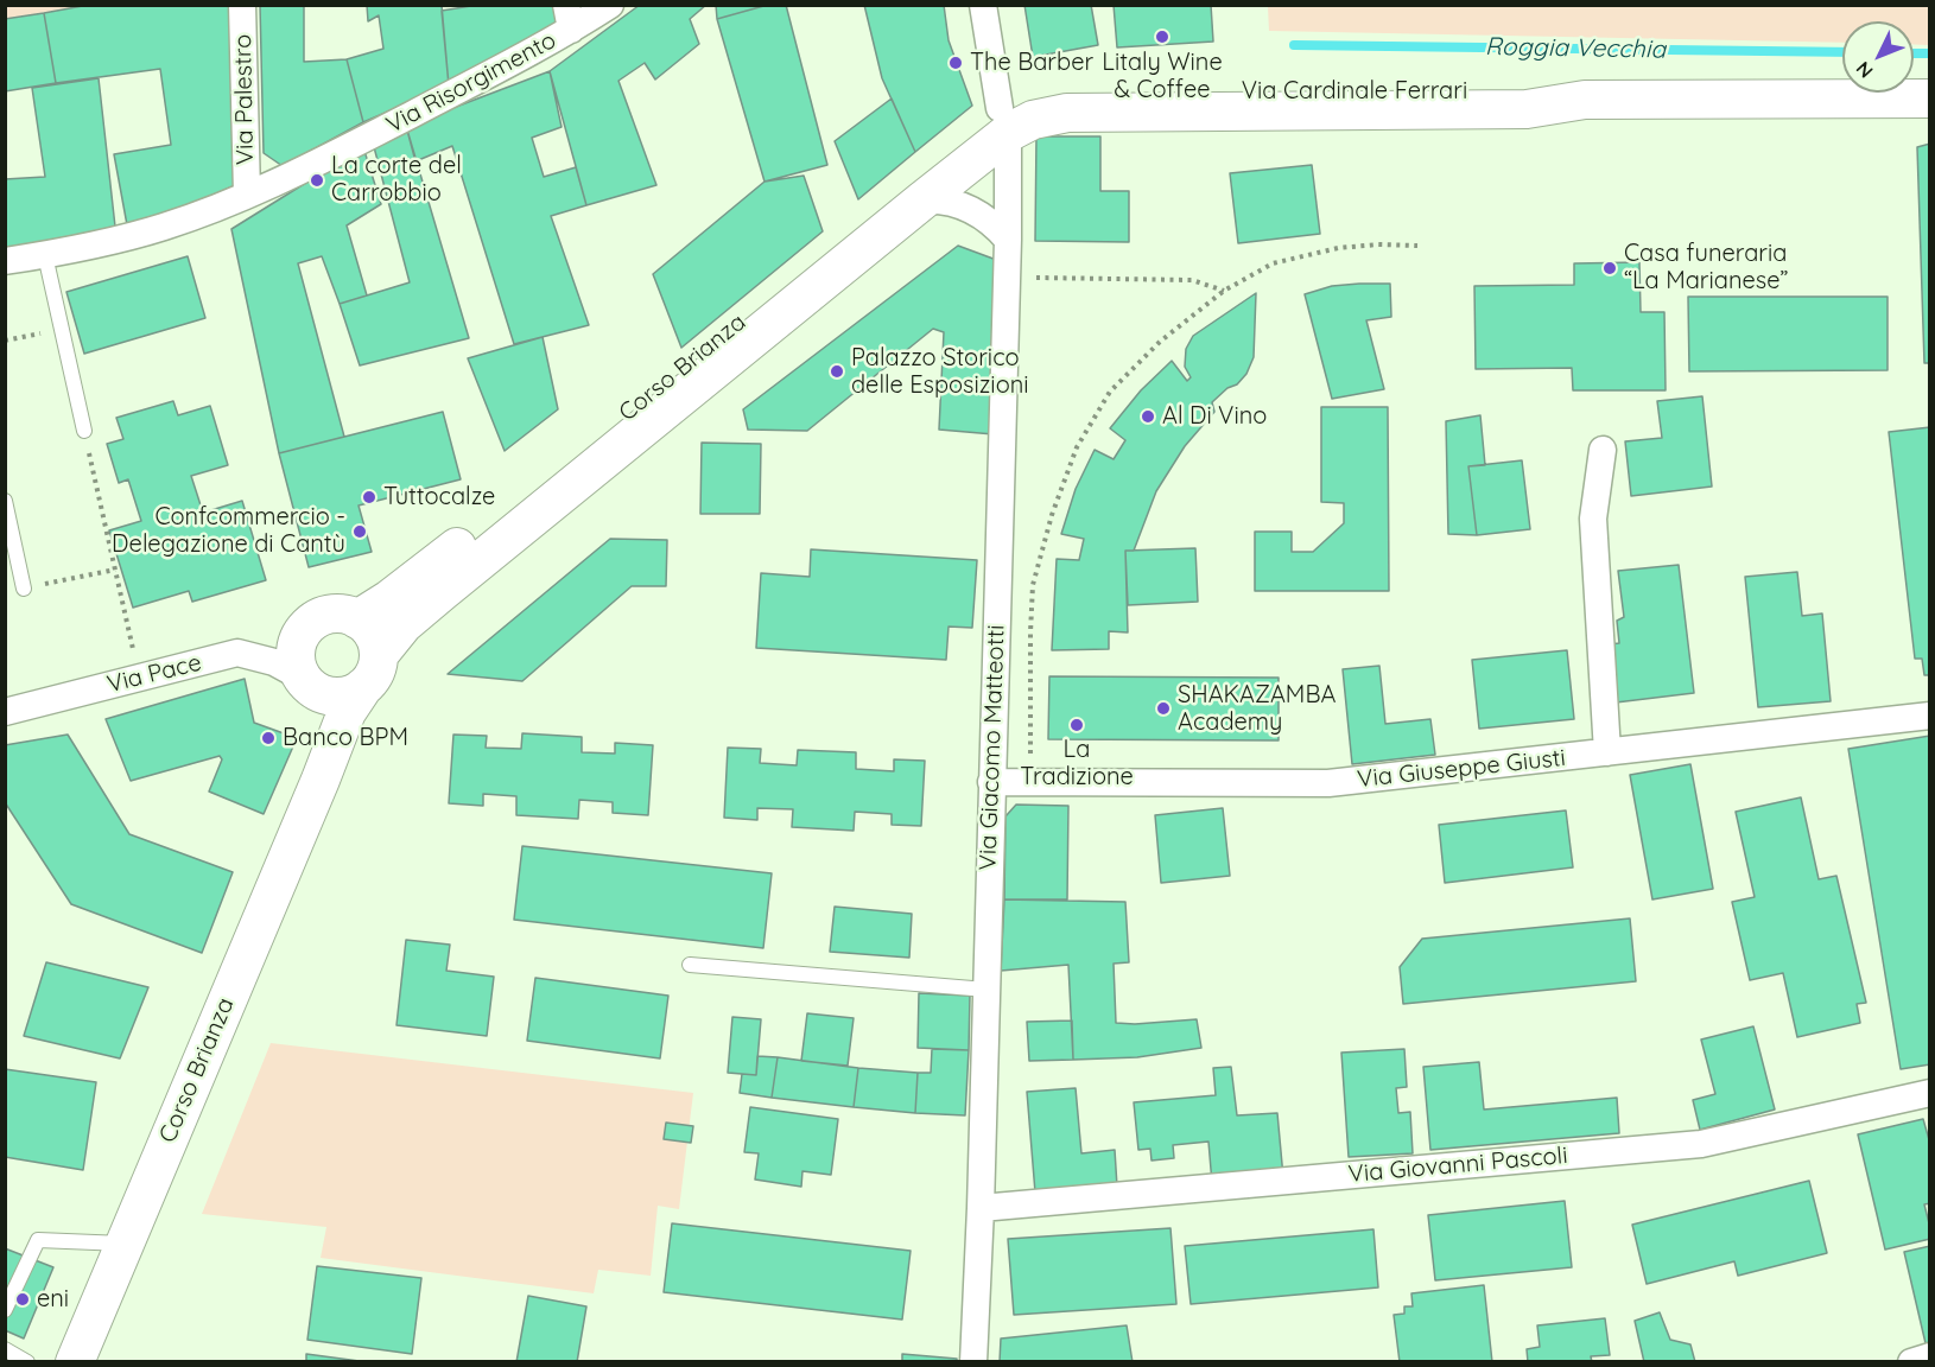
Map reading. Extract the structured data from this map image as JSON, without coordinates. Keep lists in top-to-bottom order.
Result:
{
  "streets": {
    "main road": ["Via Cardinale Ferrari", "Corso Brianza"],
    "street": [
      "Via Risorgimento",
      "Via Palestro",
      "Via Pace",
      "Via Giacomo Matteotti",
      "Via Giuseppe Giusti",
      "Via Giovanni Pascoli"
    ]
  },
  "crossings": [
    ["Via Risorgimento", "Via Palestro"],
    ["Via Cardinale Ferrari", "Corso Brianza"],
    ["Via Cardinale Ferrari", "Via Giacomo Matteotti"],
    ["Corso Brianza", "Via Pace"],
    ["Corso Brianza", "Via Giacomo Matteotti"],
    ["Via Giacomo Matteotti", "Via Giuseppe Giusti"],
    ["Via Giacomo Matteotti", "Via Giovanni Pascoli"]
  ],
  "water": ["Roggia Vecchia"],
  "places": [
    "Litaly Wine & Coffee",
    "The Barber",
    "La corte del Carrobbio",
    "Casa funeraria “La Marianese”",
    "Palazzo Storico delle Esposizioni",
    "Al Di Vino",
    "Tuttocalze",
    "Confcommercio - Delegazione di Cantù",
    "SHAKAZAMBA Academy",
    "La Tradizione",
    "Banco BPM",
    "eni"
  ],
  "north": "bottom left"
}
